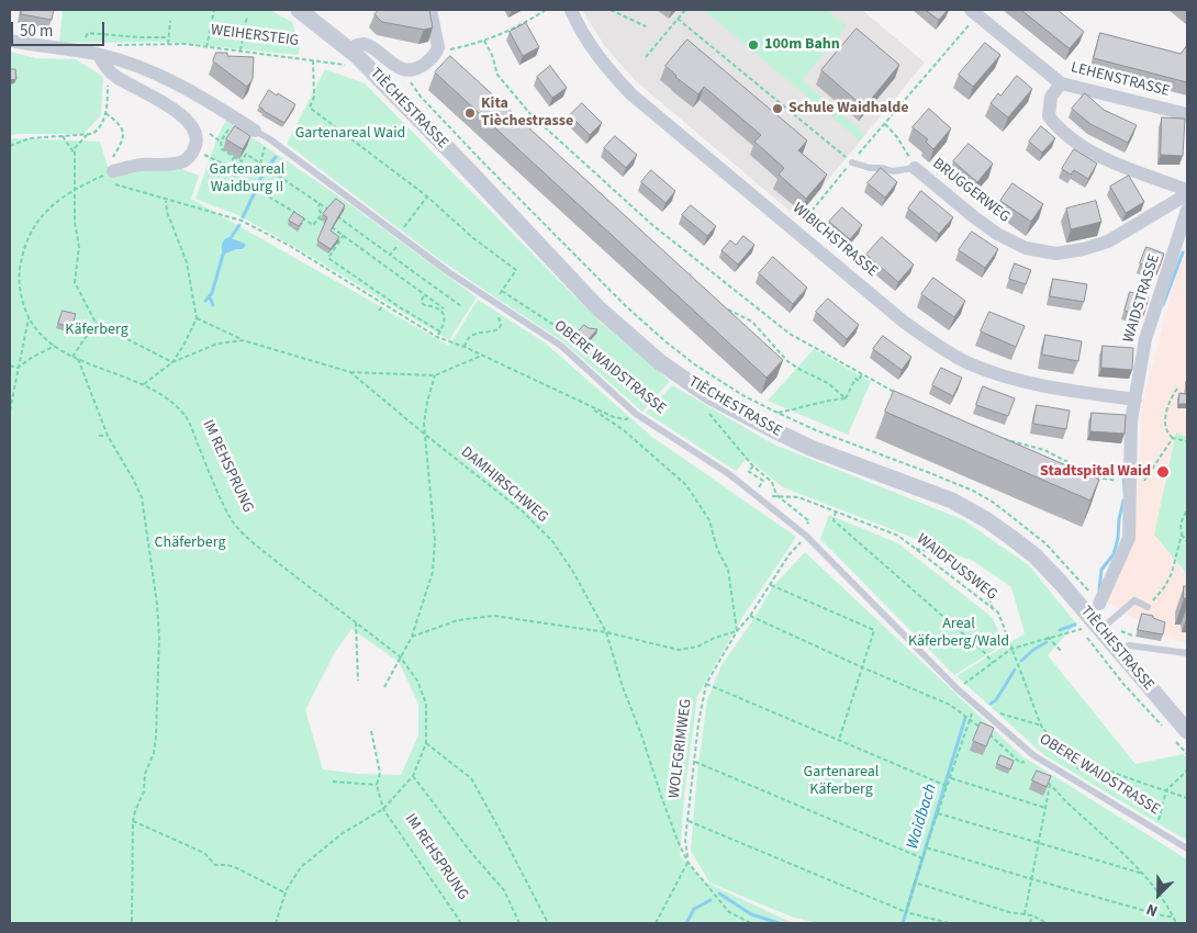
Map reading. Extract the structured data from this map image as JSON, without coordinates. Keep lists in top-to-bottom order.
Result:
{
  "streets": {
    "street": [
      "LEHENSTRASSE",
      "TIÈCHESTRASSE",
      "BRUGGERWEG",
      "WIBICHSTRASSE",
      "WAIDSTRASSE",
      "OBERE WAIDSTRASSE"
    ],
    "path": [
      "WEIHERSTEIG",
      "IM REHSPRUNG",
      "DAMHIRSCHWEG",
      "WAIDFUSSWEG",
      "WOLFGRIMWEG"
    ]
  },
  "crossings": [
    ["WEIHERSTEIG", "TIÈCHESTRASSE"],
    ["WEIHERSTEIG", "OBERE WAIDSTRASSE"],
    ["WIBICHSTRASSE", "WAIDSTRASSE"],
    ["OBERE WAIDSTRASSE", "WAIDFUSSWEG"],
    ["OBERE WAIDSTRASSE", "WOLFGRIMWEG"],
    ["IM REHSPRUNG", "DAMHIRSCHWEG"],
    ["DAMHIRSCHWEG", "WOLFGRIMWEG"]
  ],
  "water": ["Waidbach"],
  "parks": [
    "Gartenareal Waid",
    "Gartenareal Waidburg II",
    "Käferberg",
    "Chäferberg",
    "Areal Käferberg/Wald",
    "Gartenareal Käferberg"
  ],
  "places": [
    "100m Bahn",
    "Schule Waidhalde",
    "Kita Tièchestrasse",
    "Stadtspital Waid"
  ],
  "scale_bar": "50 m",
  "north": "bottom left"
}
